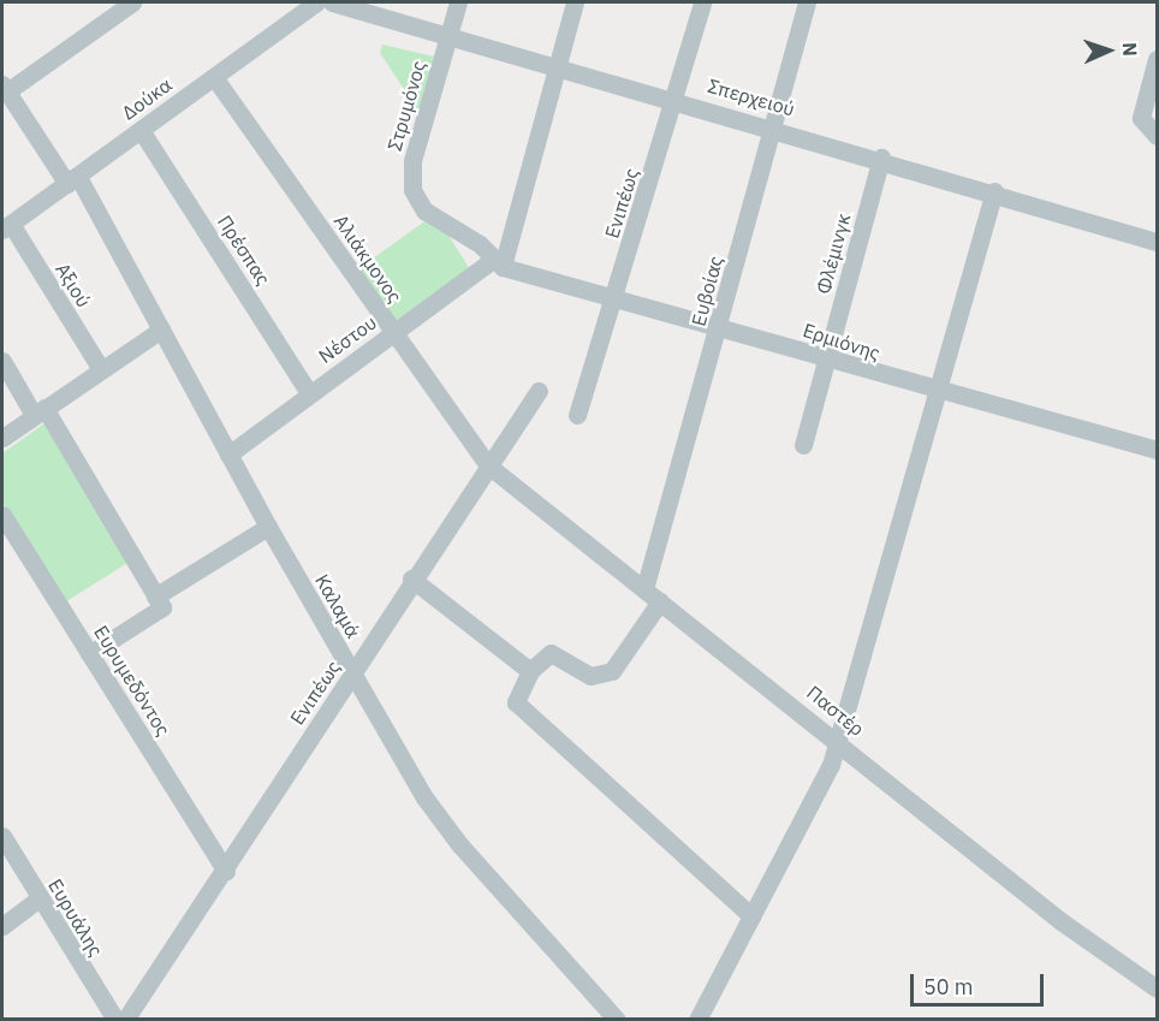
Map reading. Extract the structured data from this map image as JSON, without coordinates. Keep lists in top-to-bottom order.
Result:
{
  "streets": {
    "street": [
      "Σπερχειού",
      "Δούκα",
      "Στρυμόνος",
      "Ενιπέως",
      "Πρέσπας",
      "Φλέμινγκ",
      "Αλιάκμονος",
      "Αξιού",
      "Ευβοίας",
      "Νέστου",
      "Ερμιόνης",
      "Καλαμά",
      "Ευρυμεδόντος",
      "Παστέρ",
      "Ευρυάλης"
    ]
  },
  "crossings": [
    ["Σπερχειού", "Στρυμόνος"],
    ["Σπερχειού", "Ενιπέως"],
    ["Σπερχειού", "Φλέμινγκ"],
    ["Σπερχειού", "Ευβοίας"],
    ["Δούκα", "Πρέσπας"],
    ["Δούκα", "Αλιάκμονος"],
    ["Δούκα", "Αξιού"],
    ["Δούκα", "Καλαμά"],
    ["Στρυμόνος", "Νέστου"],
    ["Στρυμόνος", "Ερμιόνης"],
    ["Ενιπέως", "Αλιάκμονος"],
    ["Ενιπέως", "Ερμιόνης"],
    ["Ενιπέως", "Καλαμά"],
    ["Ενιπέως", "Ευρυμεδόντος"],
    ["Ενιπέως", "Παστέρ"],
    ["Πρέσπας", "Νέστου"],
    ["Φλέμινγκ", "Ερμιόνης"],
    ["Αλιάκμονος", "Νέστου"],
    ["Αλιάκμονος", "Παστέρ"],
    ["Ευβοίας", "Ερμιόνης"],
    ["Ευβοίας", "Παστέρ"],
    ["Νέστου", "Ερμιόνης"],
    ["Νέστου", "Καλαμά"]
  ],
  "scale_bar": "50 m",
  "north": "right"
}
